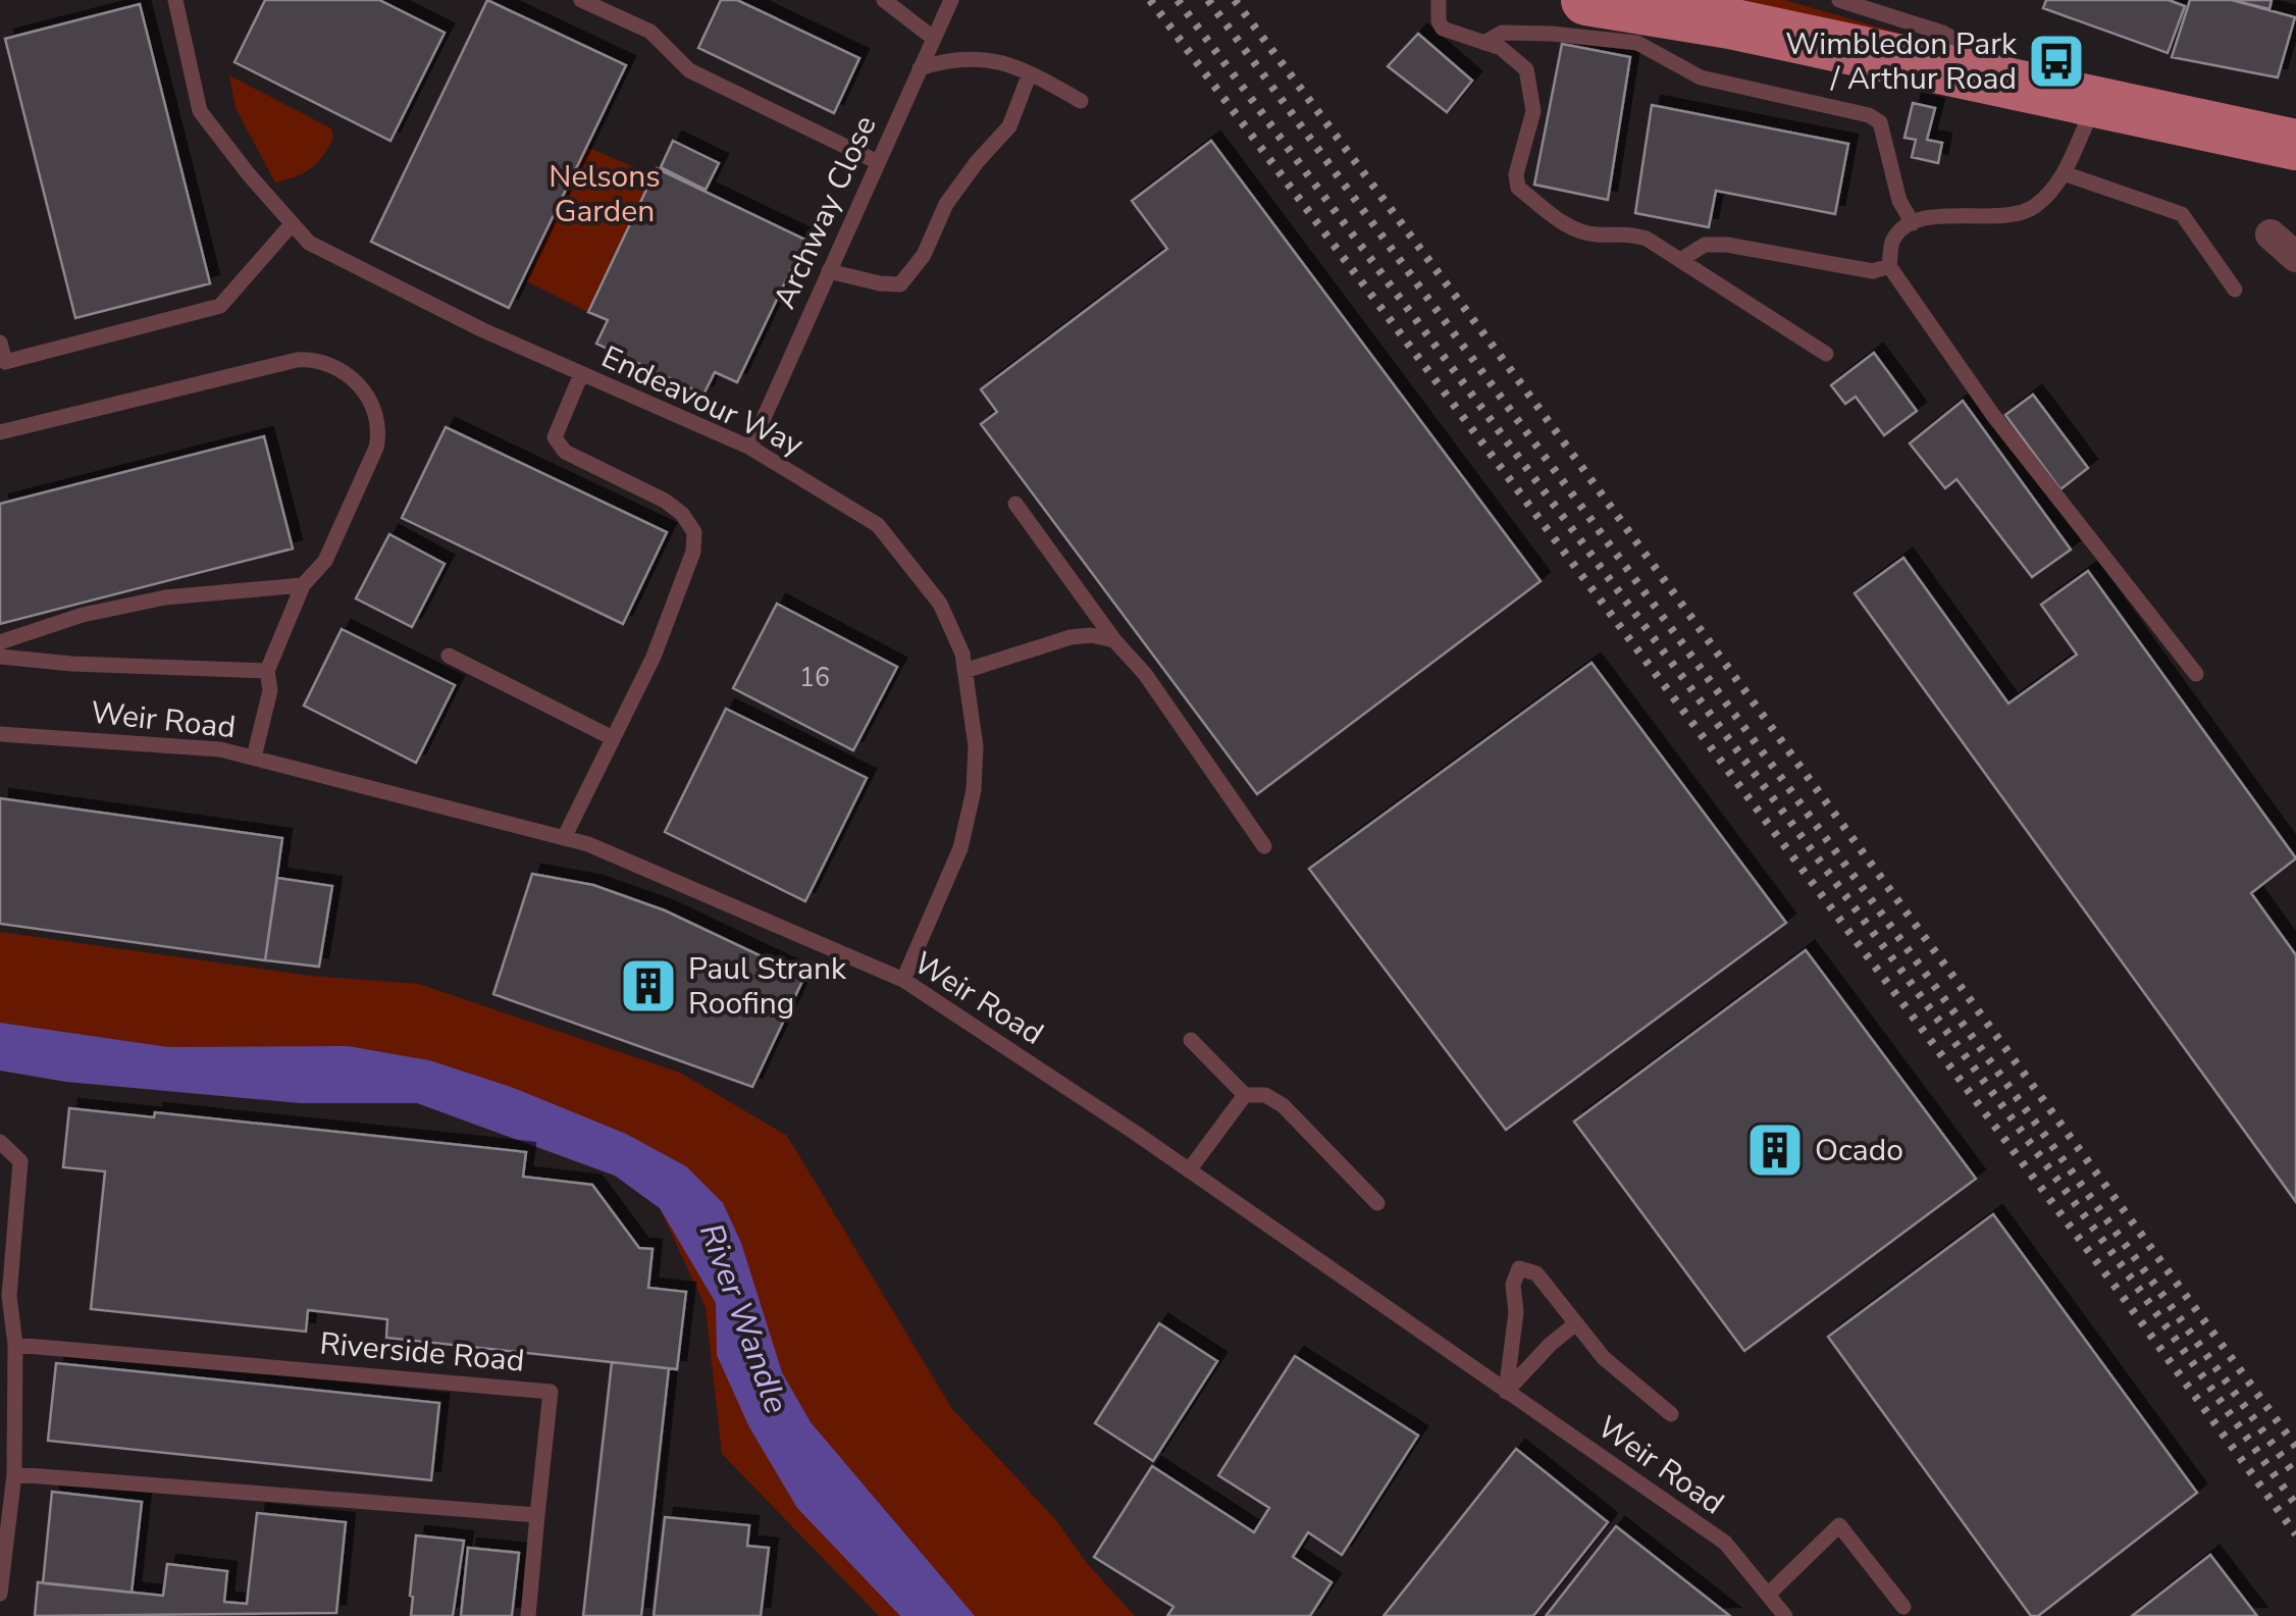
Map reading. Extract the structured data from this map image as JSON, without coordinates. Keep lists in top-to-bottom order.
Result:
{
  "streets": {
    "lane": [
      "Archway Close",
      "Endeavour Way",
      "Weir Road",
      "Riverside Road"
    ]
  },
  "crossings": [
    ["Archway Close", "Endeavour Way"],
    ["Endeavour Way", "Weir Road"]
  ],
  "water": ["River Wandle"],
  "parks": ["Nelsons Garden"],
  "places": {
    "bus stop": ["Wimbledon Park / Arthur Road"],
    "building": ["Paul Strank Roofing", "Ocado"]
  },
  "house_numbers": ["16"]
}
